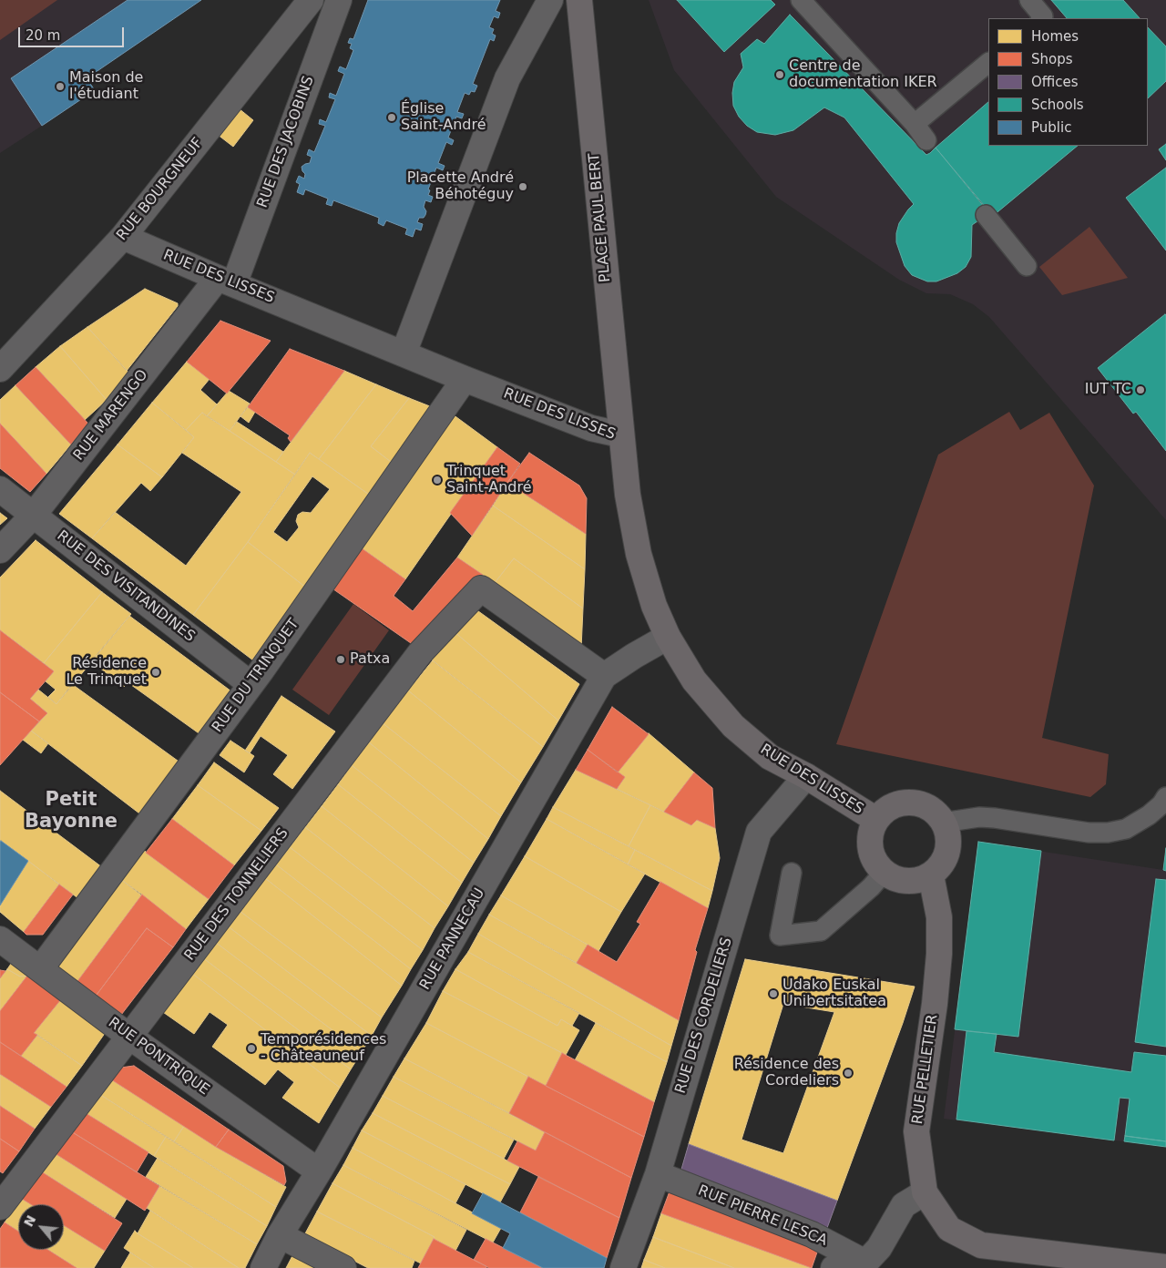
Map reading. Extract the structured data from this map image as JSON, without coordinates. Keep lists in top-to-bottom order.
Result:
{
  "streets": {
    "street": [
      "RUE DES JACOBINS",
      "RUE BOURGNEUF",
      "PLACE PAUL BERT",
      "RUE DES LISSES",
      "RUE MARENGO",
      "RUE DES VISITANDINES",
      "RUE DU TRINQUET",
      "RUE DES TONNELIERS",
      "RUE PANNECAU",
      "RUE DES CORDELIERS",
      "RUE PONTRIQUE",
      "RUE PELLETIER",
      "RUE PIERRE LESCA"
    ]
  },
  "crossings": [
    ["RUE DES JACOBINS", "RUE DES LISSES"],
    ["RUE DES JACOBINS", "RUE MARENGO"],
    ["RUE BOURGNEUF", "RUE DES LISSES"],
    ["PLACE PAUL BERT", "RUE DES LISSES"],
    ["RUE DES LISSES", "RUE MARENGO"],
    ["RUE DES LISSES", "RUE DU TRINQUET"],
    ["RUE DES LISSES", "RUE PANNECAU"],
    ["RUE DES LISSES", "RUE DES CORDELIERS"],
    ["RUE DES LISSES", "RUE PELLETIER"],
    ["RUE MARENGO", "RUE DES VISITANDINES"],
    ["RUE DES VISITANDINES", "RUE DU TRINQUET"],
    ["RUE DU TRINQUET", "RUE PONTRIQUE"],
    ["RUE DES TONNELIERS", "RUE PANNECAU"],
    ["RUE DES TONNELIERS", "RUE PONTRIQUE"],
    ["RUE PANNECAU", "RUE PONTRIQUE"],
    ["RUE DES CORDELIERS", "RUE PIERRE LESCA"]
  ],
  "districts": ["Petit Bayonne"],
  "places": [
    "Centre de documentation IKER",
    "Maison de l'étudiant",
    "Église Saint-André",
    "Placette André Béhotéguy",
    "IUT TC",
    "Trinquet Saint-André",
    "Patxa",
    "Résidence Le Trinquet",
    "Udako Euskal Unibertsitatea",
    "Temporésidences - Châteauneuf",
    "Résidence des Cordeliers"
  ],
  "legend": [
    "Homes",
    "Shops",
    "Offices",
    "Schools",
    "Public"
  ],
  "scale_bar": "20 m",
  "north": "top left"
}
